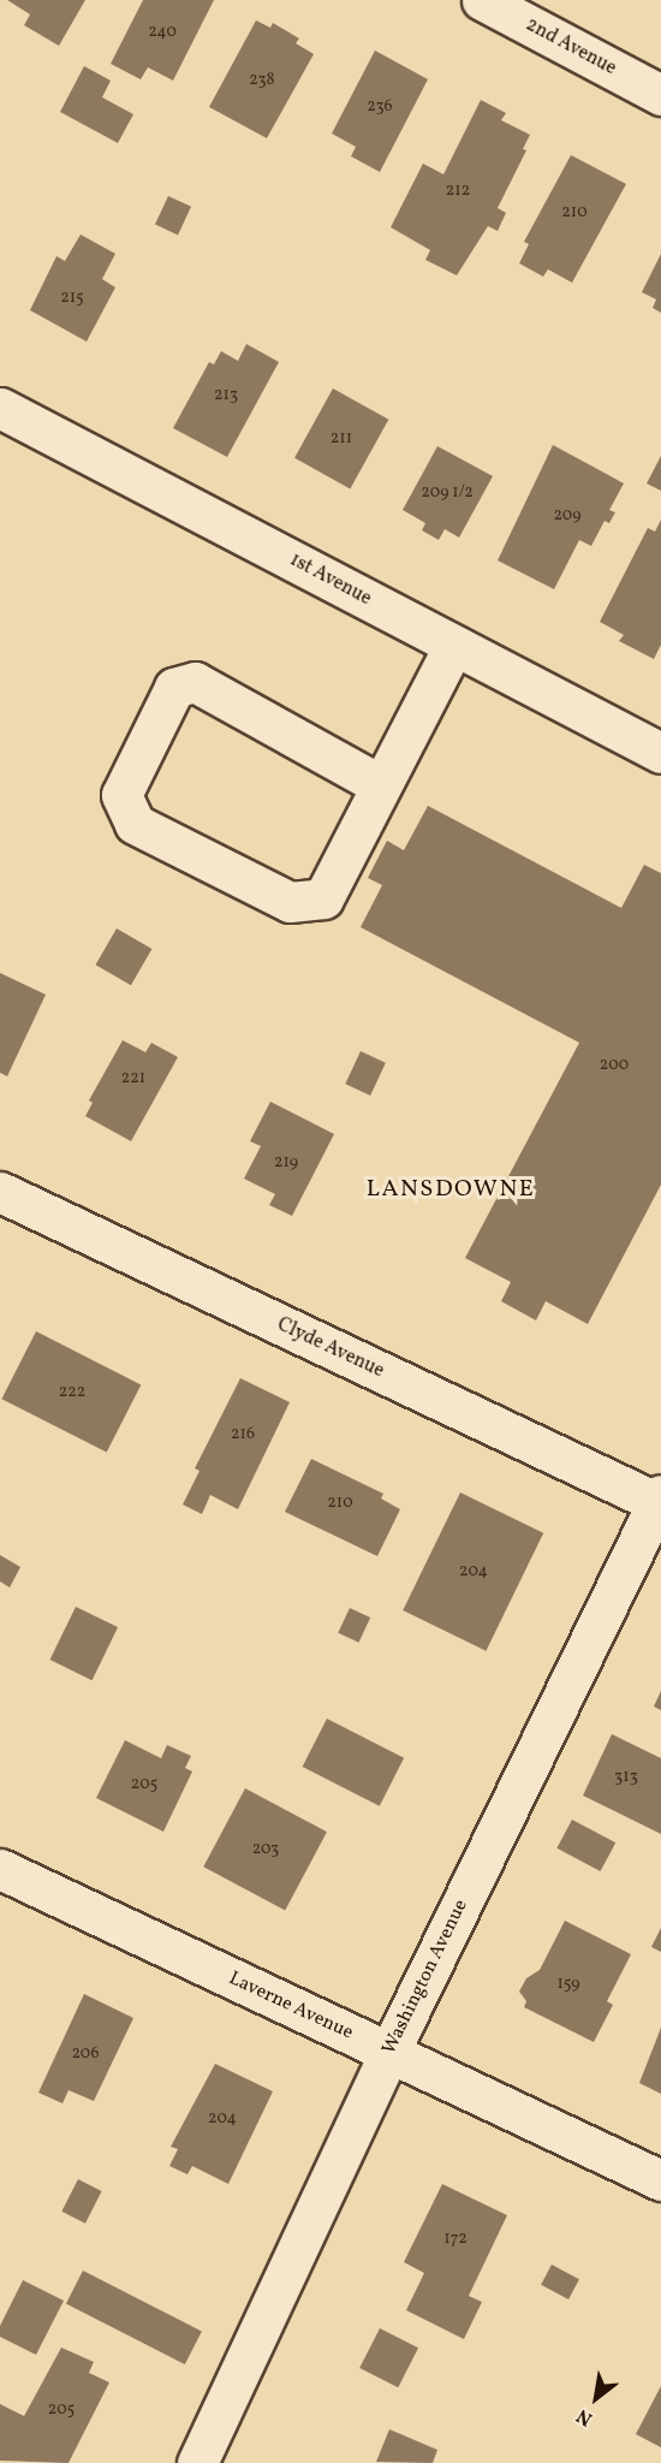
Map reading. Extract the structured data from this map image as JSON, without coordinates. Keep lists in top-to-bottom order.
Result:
{
  "streets": {
    "street": [
      "2nd Avenue",
      "1st Avenue",
      "Clyde Avenue",
      "Washington Avenue",
      "Laverne Avenue"
    ]
  },
  "crossings": [
    ["Clyde Avenue", "Washington Avenue"],
    ["Washington Avenue", "Laverne Avenue"]
  ],
  "districts": ["LANSDOWNE"],
  "house_numbers": [
    "240",
    "238",
    "236",
    "212",
    "210",
    "215",
    "213",
    "211",
    "209 1/2",
    "209",
    "200",
    "221",
    "219",
    "222",
    "216",
    "210",
    "204",
    "313",
    "205",
    "203",
    "159",
    "206",
    "204",
    "172",
    "205"
  ],
  "north": "bottom left"
}
